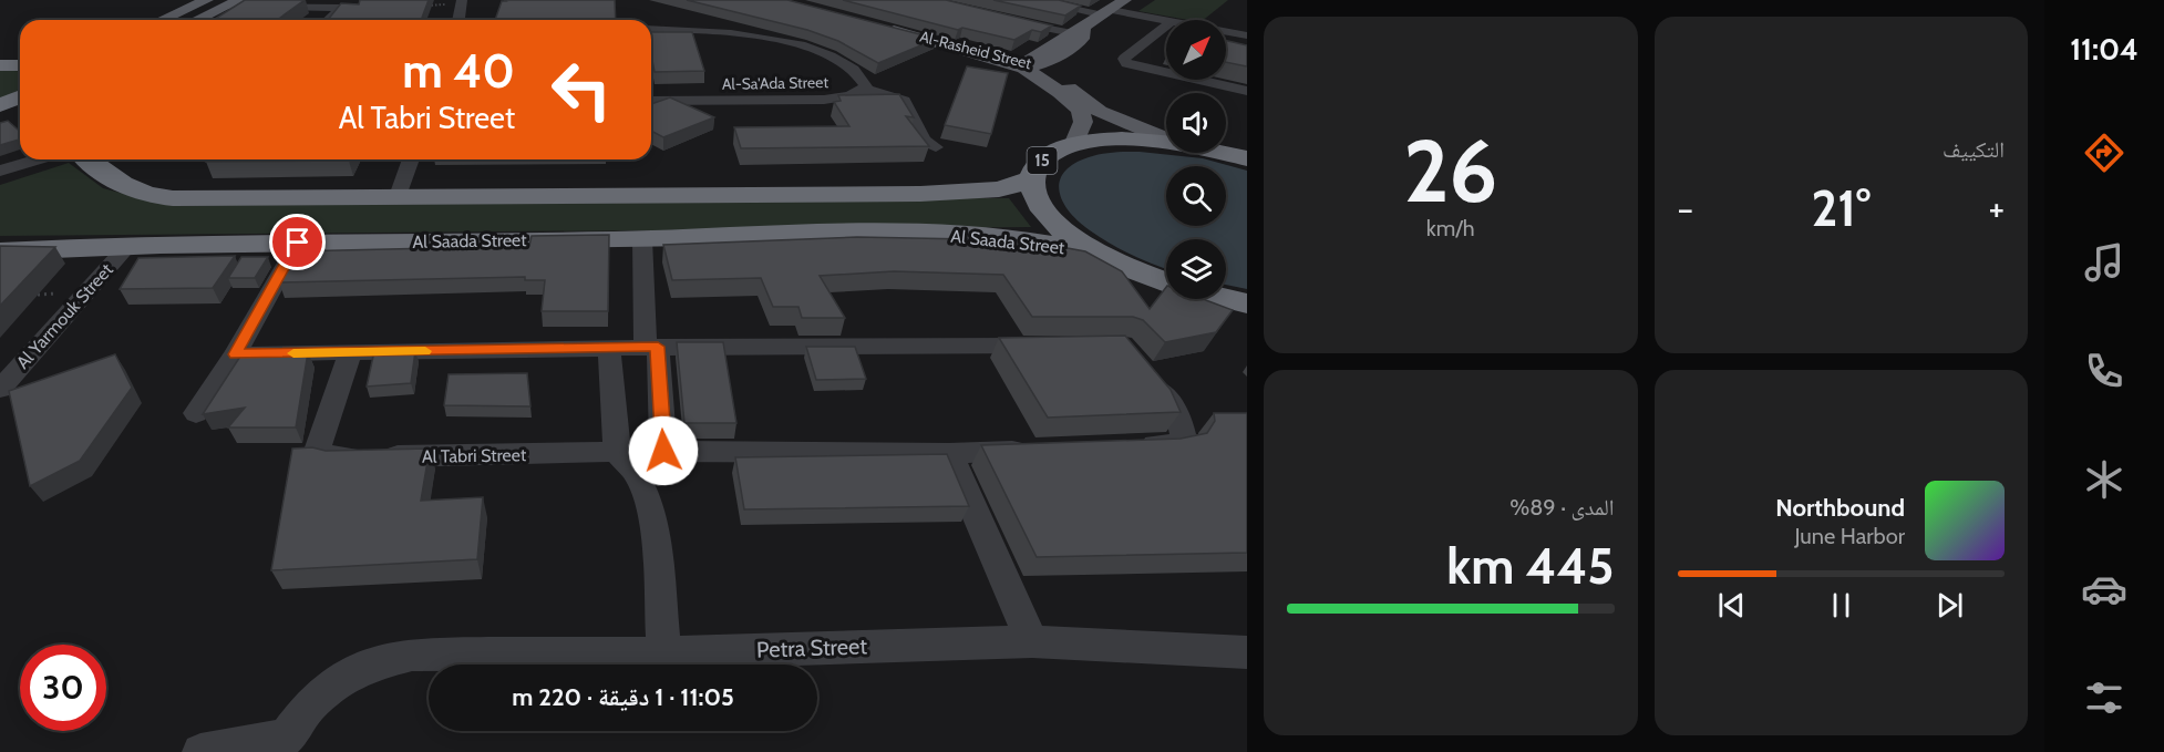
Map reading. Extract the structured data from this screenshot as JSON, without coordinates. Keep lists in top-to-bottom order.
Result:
{
  "streets": {
    "highway": ["15", "Al Saada Street"],
    "main road": ["Al-Rasheid Street"],
    "street": [
      "Al-Sa'Ada Street",
      "Al Yarmouk Street",
      "Al Tabri Street",
      "Petra Street"
    ]
  },
  "crossings": [
    ["Al-Rasheid Street", "15"],
    ["15", "Al Saada Street"],
    ["Al Saada Street", "Al Yarmouk Street"]
  ],
  "north": "top right",
  "page": {
    "tabs": "11:04",
    "tile": [
      "التكييف",
      ["26", "km/h"],
      ["المدى · 89%", "445 km"]
    ],
    "turn": ["40 m", "Al Tabri Street"],
    "heat": ["−", "21°", "+"],
    "song": ["Northbound", "June Harbor"],
    "limit": "30",
    "trip": "11:05 · 1 دقيقة · 220 m"
  }
}
